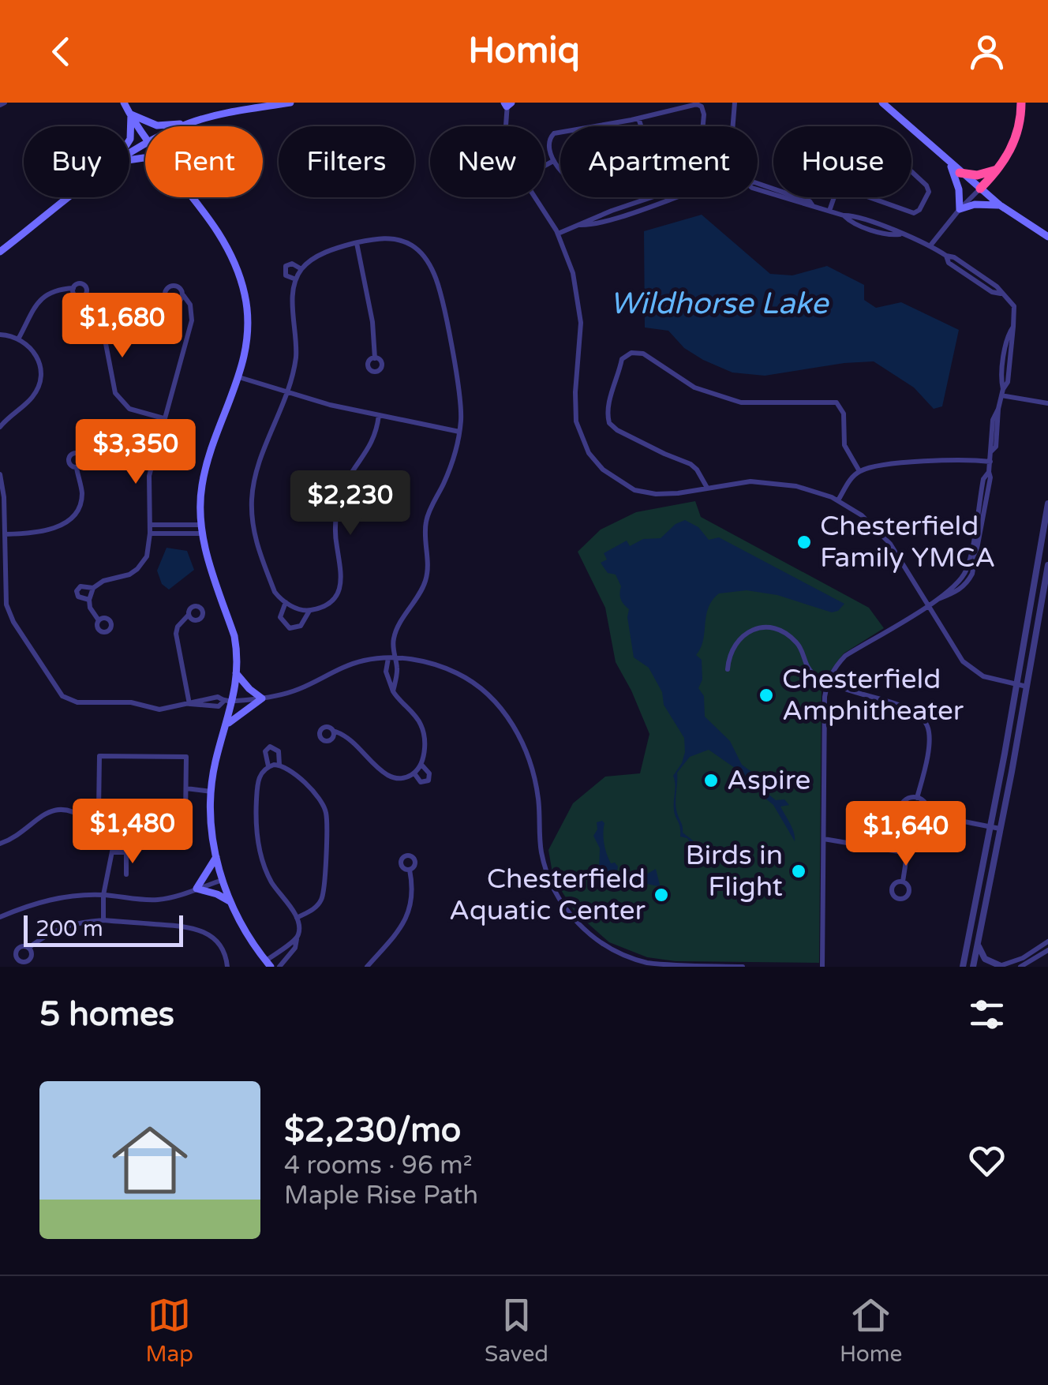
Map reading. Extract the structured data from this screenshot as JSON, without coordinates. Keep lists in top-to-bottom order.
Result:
{
  "water": ["Wildhorse Lake"],
  "places": [
    "Chesterfield Family YMCA",
    "Chesterfield Amphitheater",
    "Aspire",
    "Birds in Flight",
    "Chesterfield Aquatic Center"
  ],
  "scale_bar": "200 m",
  "page": {
    "header": "Homiq",
    "chip": [
      "Buy",
      "Rent",
      "Filters",
      "New",
      "Apartment",
      "House"
    ],
    "price": [
      "$1,680",
      "$3,350",
      "$2,230",
      "$1,480",
      "$1,640"
    ],
    "scale": "200 m",
    "heading": "5 homes",
    "list": [
      {
        "name": "$2,230/mo",
        "note": "4 rooms · 96 m² · Maple Rise Path"
      }
    ],
    "tabs": ["Map", "Saved", "Home"]
  }
}
